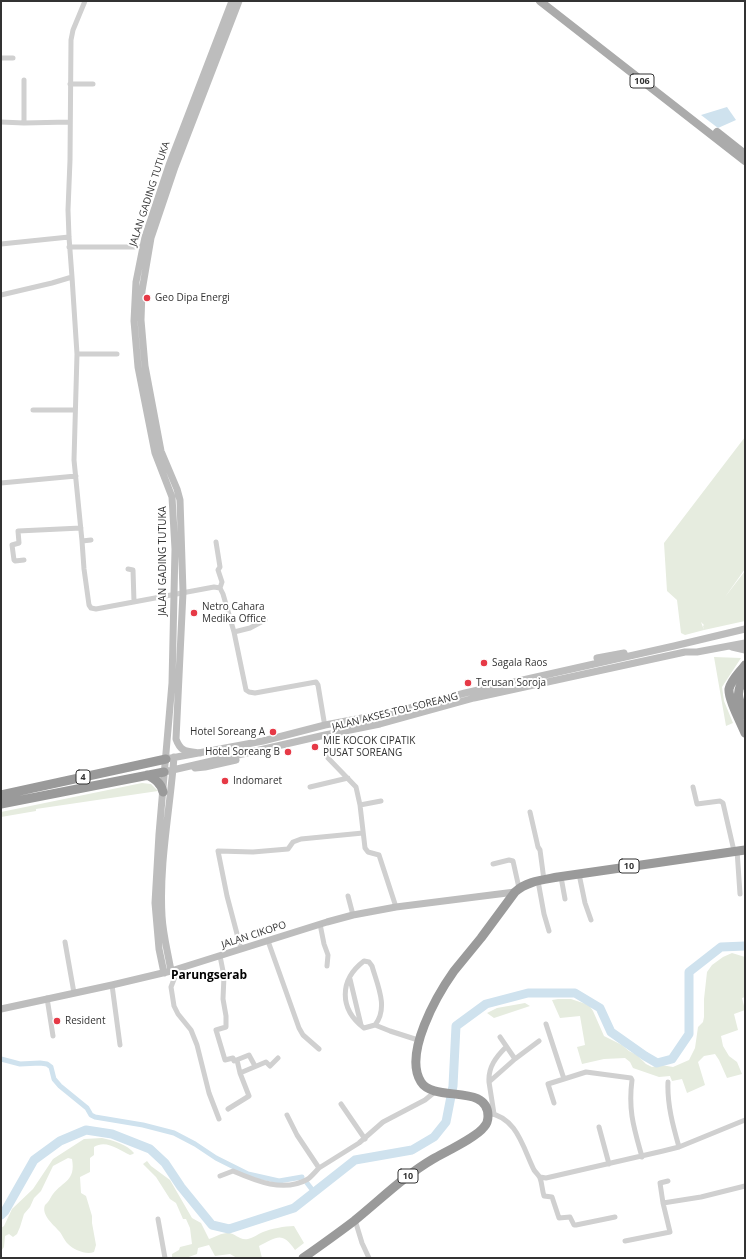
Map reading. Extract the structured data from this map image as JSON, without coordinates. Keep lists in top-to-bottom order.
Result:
{
  "streets": {
    "highway": ["4", "10"],
    "main road": [
      "106",
      "JALAN GADING TUTUKA",
      "JALAN AKSES TOL SOREANG",
      "JALAN CIKOPO"
    ]
  },
  "crossings": [
    ["JALAN GADING TUTUKA", "JALAN AKSES TOL SOREANG"],
    ["JALAN GADING TUTUKA", "4"],
    ["JALAN GADING TUTUKA", "JALAN CIKOPO"],
    ["JALAN AKSES TOL SOREANG", "4"],
    ["10", "JALAN CIKOPO"]
  ],
  "districts": ["Parungserab"],
  "places": [
    "Geo Dipa Energi",
    "Netro Cahara Medika Office",
    "Sagala Raos",
    "Terusan Soroja",
    "Hotel Soreang A",
    "MIE KOCOK CIPATIK PUSAT SOREANG",
    "Hotel Soreang B",
    "Indomaret",
    "Resident"
  ]
}
